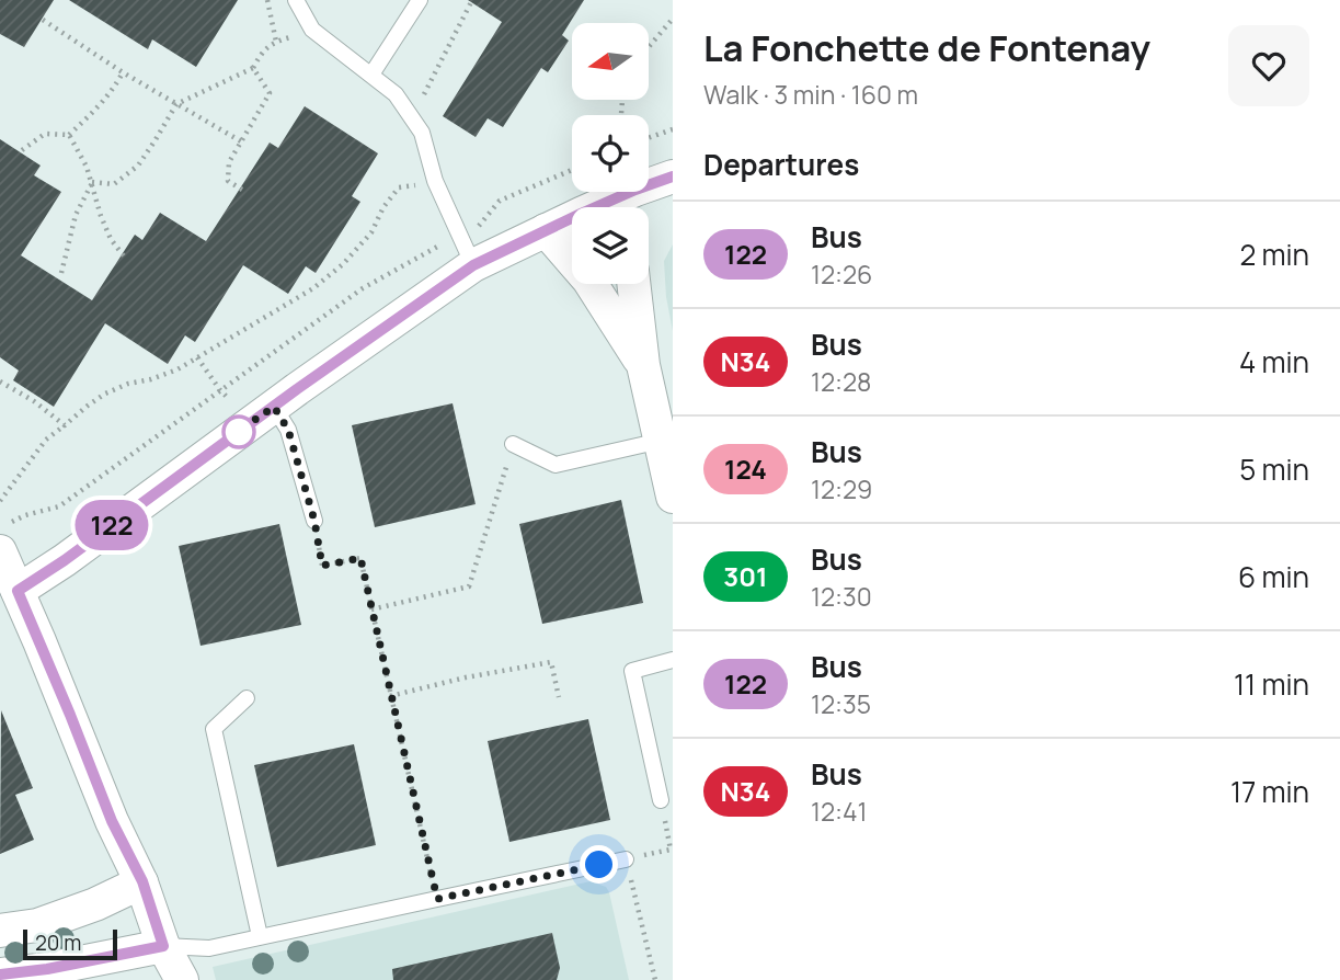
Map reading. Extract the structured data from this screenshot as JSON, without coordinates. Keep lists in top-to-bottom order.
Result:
{
  "lines": ["bus line 122"],
  "scale_bar": "20 m",
  "north": "left",
  "page": {
    "on_map": "122",
    "heading": [
      ["La Fonchette de Fontenay", "Walk · 3 min · 160 m"],
      "Departures"
    ],
    "list": [
      {
        "mark": "122",
        "name": "Bus",
        "note": "12:26",
        "value": "2 min"
      },
      {
        "mark": "N34",
        "name": "Bus",
        "note": "12:28",
        "value": "4 min"
      },
      {
        "mark": "124",
        "name": "Bus",
        "note": "12:29",
        "value": "5 min"
      },
      {
        "mark": "301",
        "name": "Bus",
        "note": "12:30",
        "value": "6 min"
      },
      {
        "mark": "122",
        "name": "Bus",
        "note": "12:35",
        "value": "11 min"
      },
      {
        "mark": "N34",
        "name": "Bus",
        "note": "12:41",
        "value": "17 min"
      }
    ],
    "scale": "20 m"
  }
}
